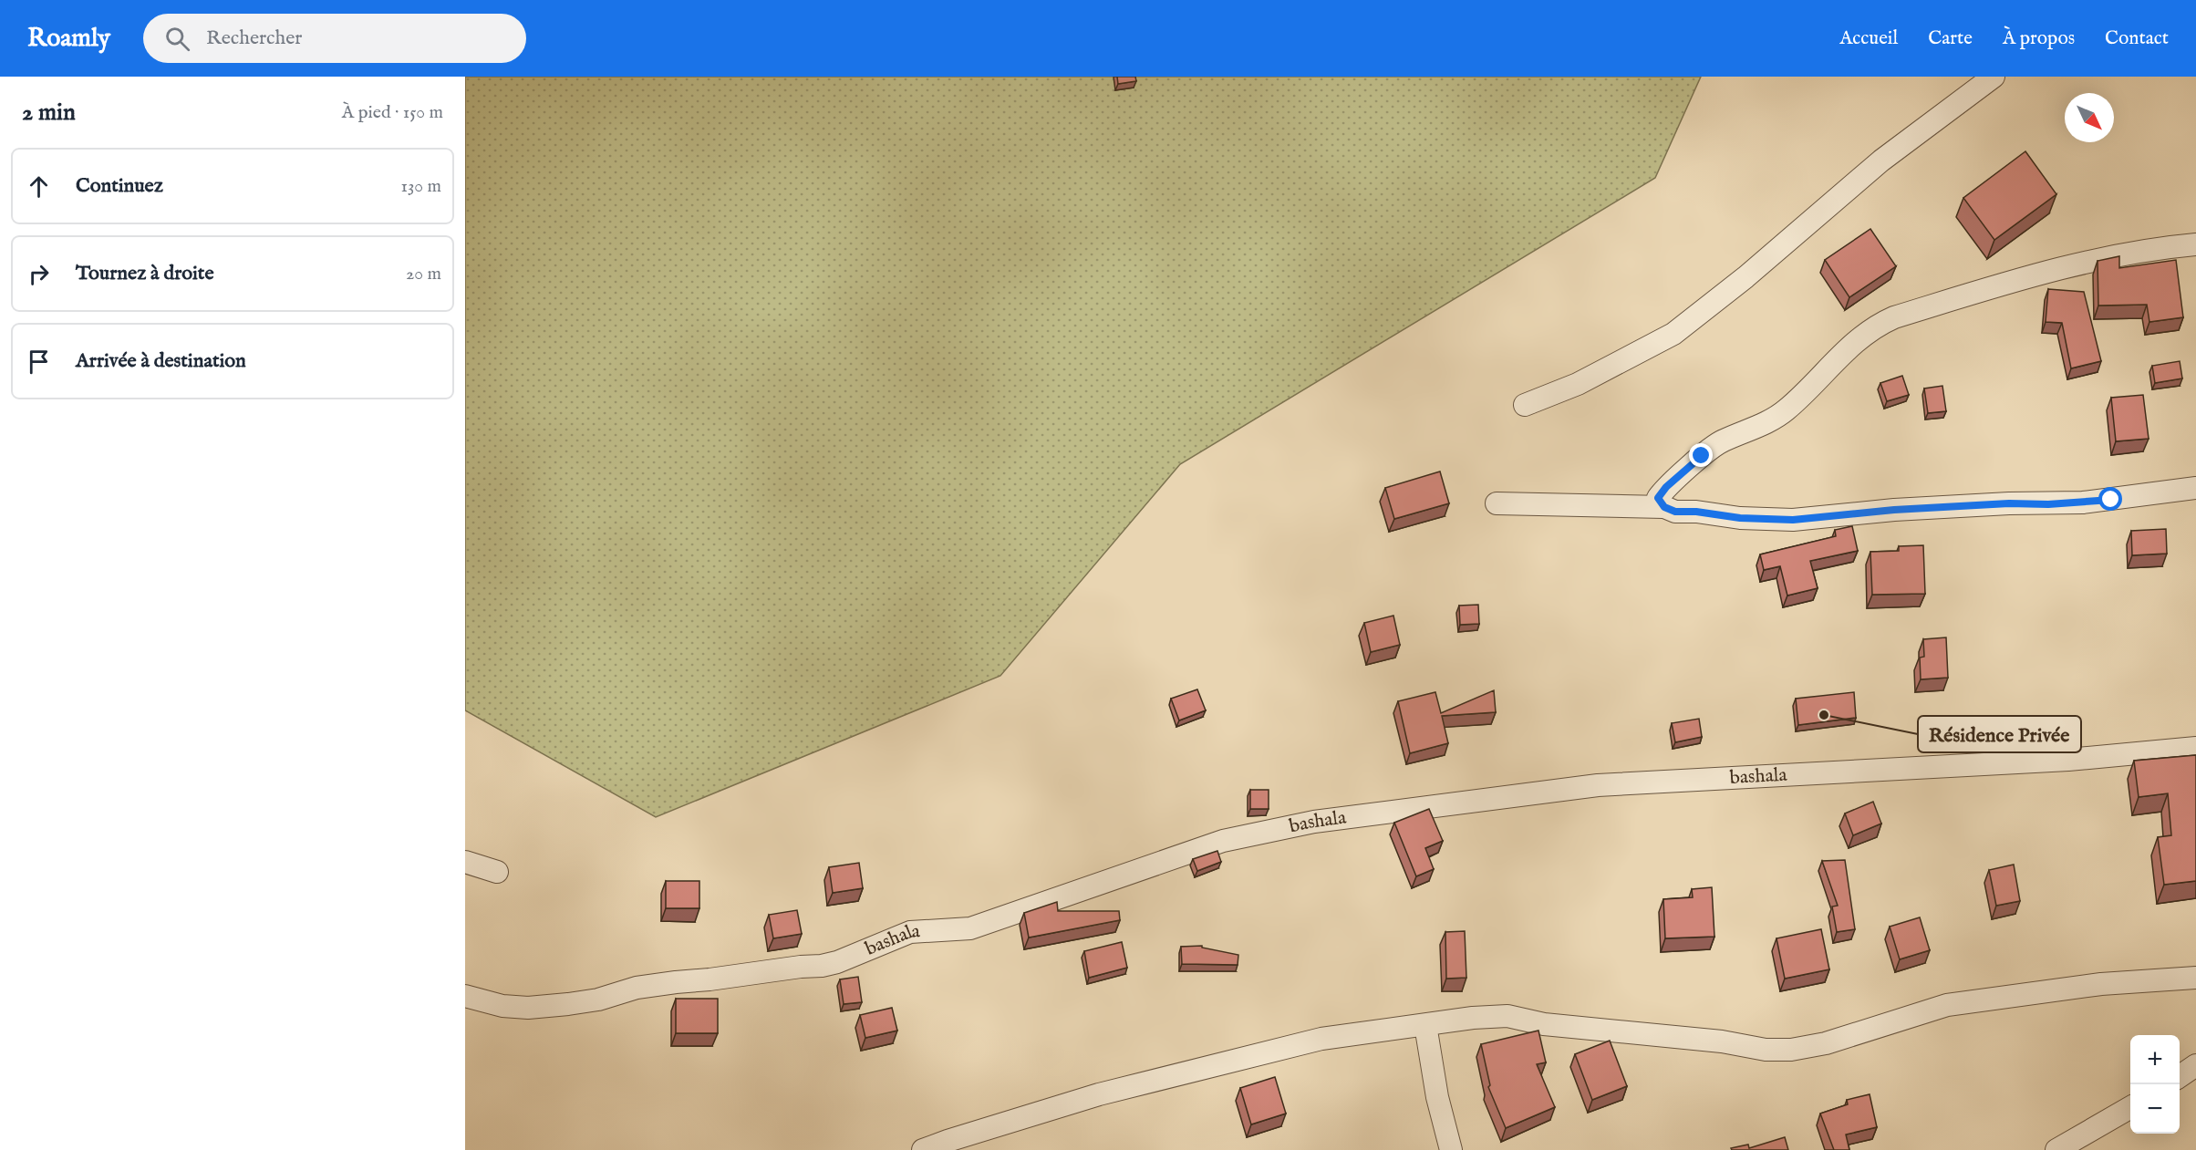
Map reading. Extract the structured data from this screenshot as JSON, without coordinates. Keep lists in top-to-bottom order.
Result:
{
  "streets": {
    "street": ["bashala"]
  },
  "places": ["Résidence Privée"],
  "north": "bottom right",
  "page": {
    "header": "Roamly",
    "search": "Rechercher",
    "nav": [
      "Accueil",
      "Carte",
      "À propos",
      "Contact"
    ],
    "heading": ["2 min", "À pied · 150 m"],
    "list": [
      ["Continuez", "130 m"],
      ["Tournez à droite", "20 m"],
      "Arrivée à destination"
    ],
    "map_buttons": ["+", "−"]
  }
}
